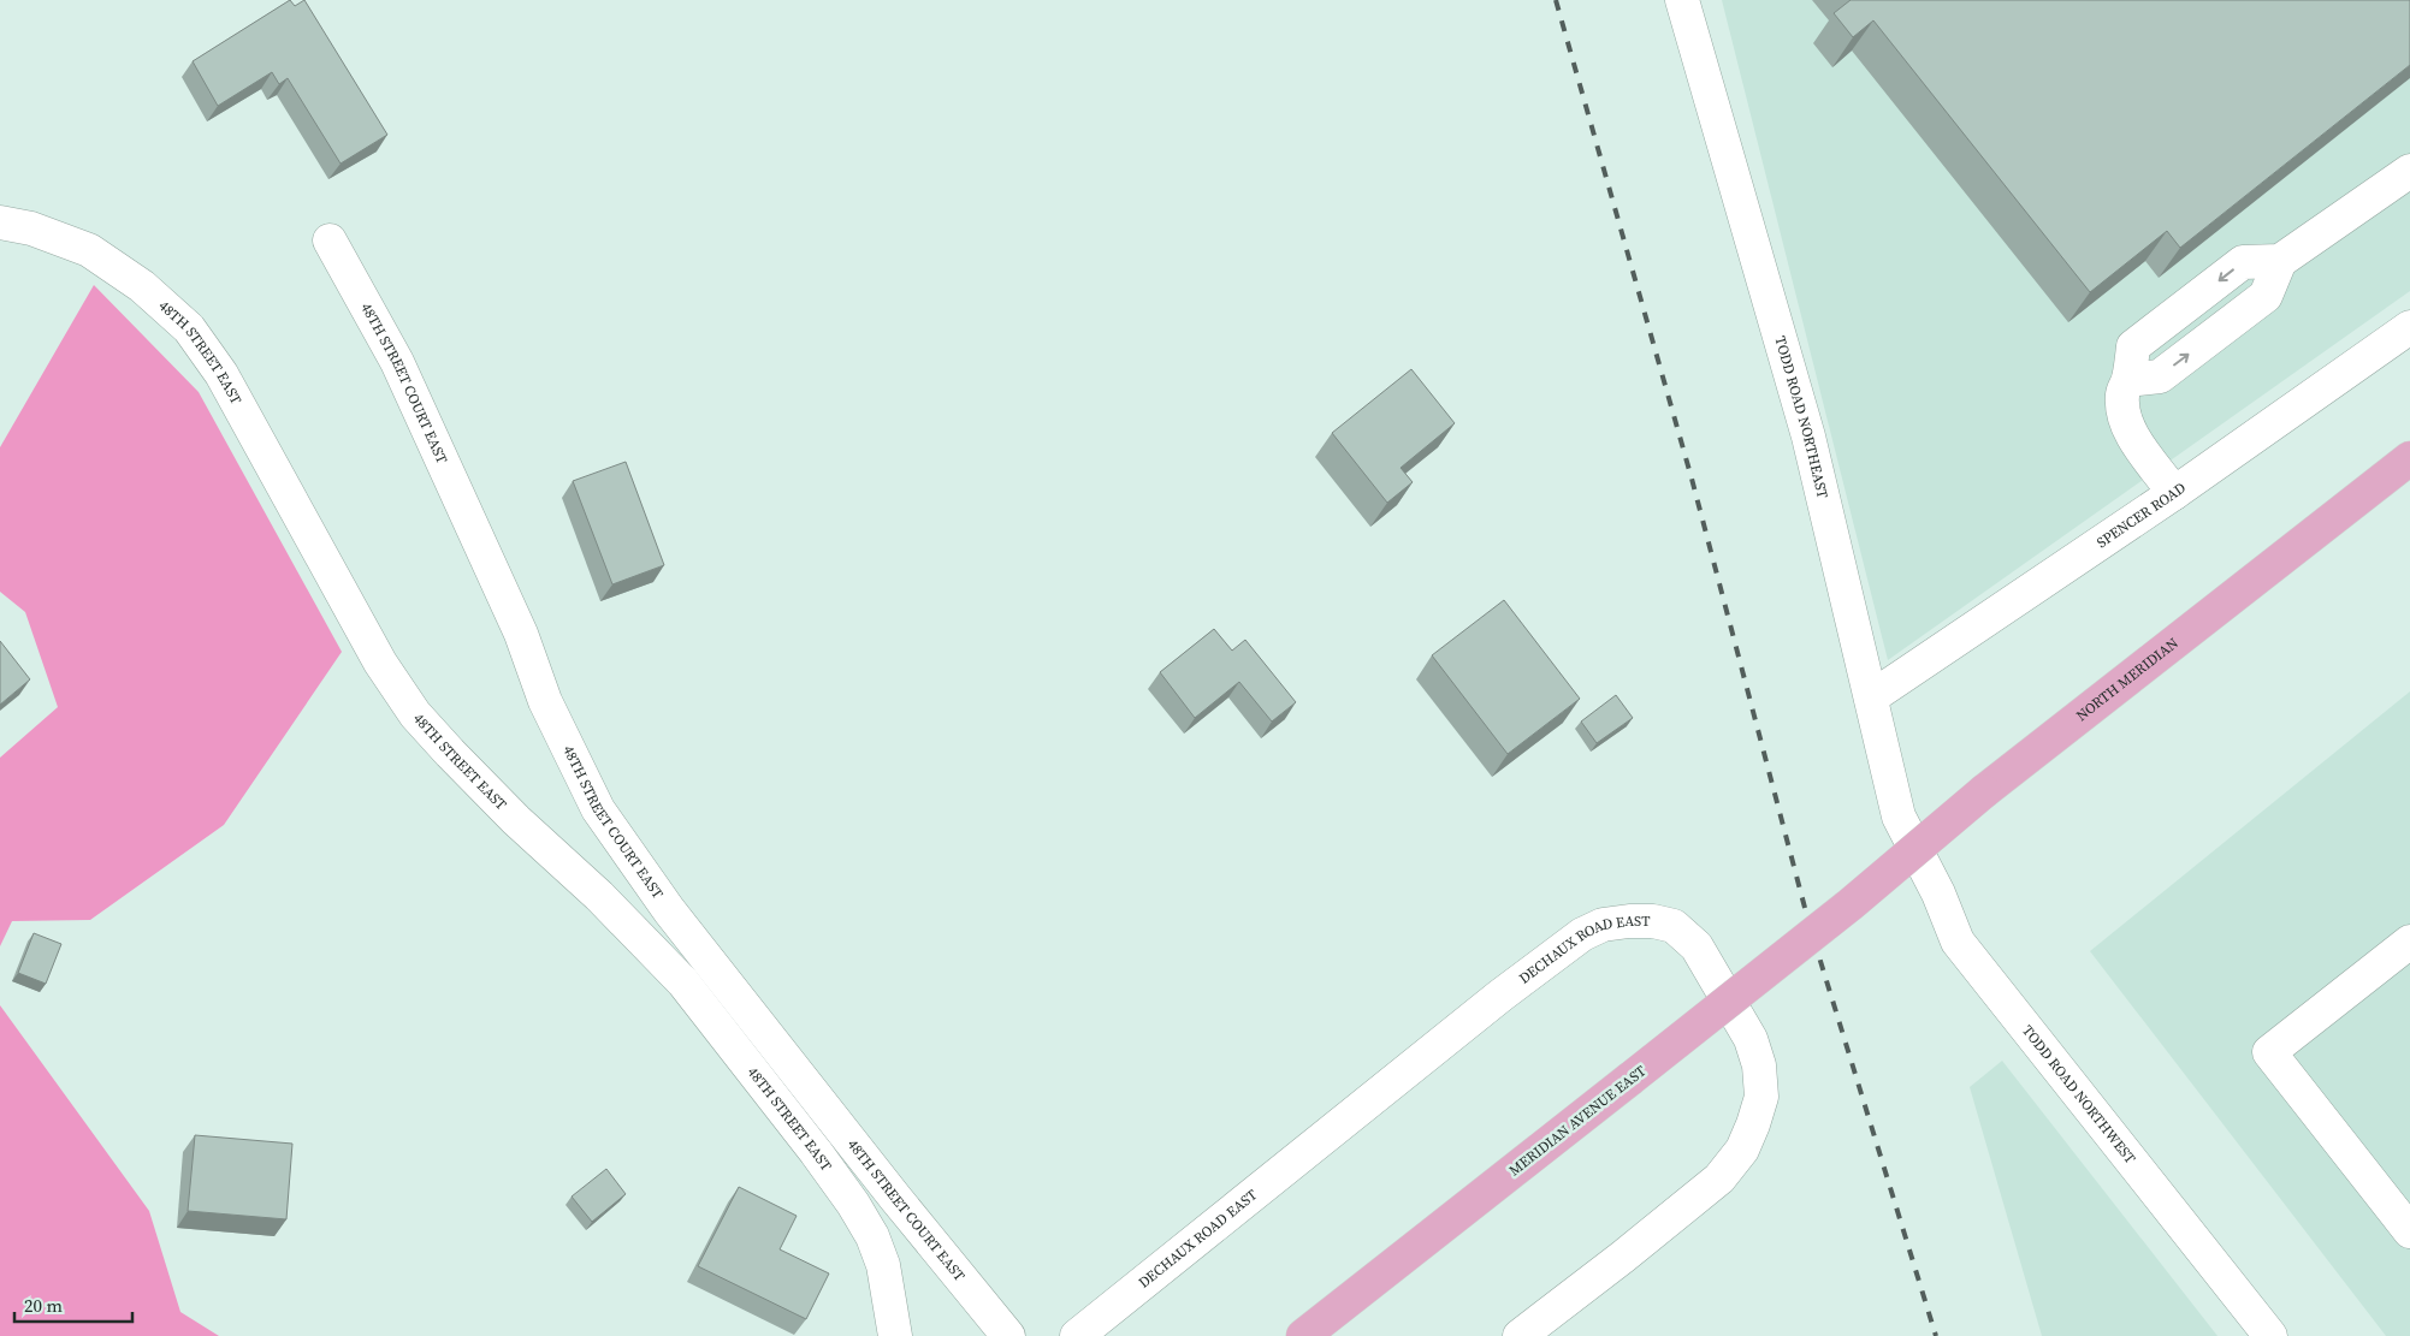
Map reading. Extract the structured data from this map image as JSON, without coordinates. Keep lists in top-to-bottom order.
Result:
{
  "streets": {
    "main road": ["NORTH MERIDIAN", "MERIDIAN AVENUE EAST"],
    "street": [
      "48TH STREET EAST",
      "48TH STREET COURT EAST",
      "TODD ROAD NORTHEAST",
      "SPENCER ROAD",
      "DECHAUX ROAD EAST",
      "TODD ROAD NORTHWEST"
    ]
  },
  "crossings": [
    ["TODD ROAD NORTHEAST", "SPENCER ROAD"],
    ["TODD ROAD NORTHEAST", "TODD ROAD NORTHWEST"],
    ["NORTH MERIDIAN", "MERIDIAN AVENUE EAST"]
  ],
  "scale_bar": "20 m"
}
